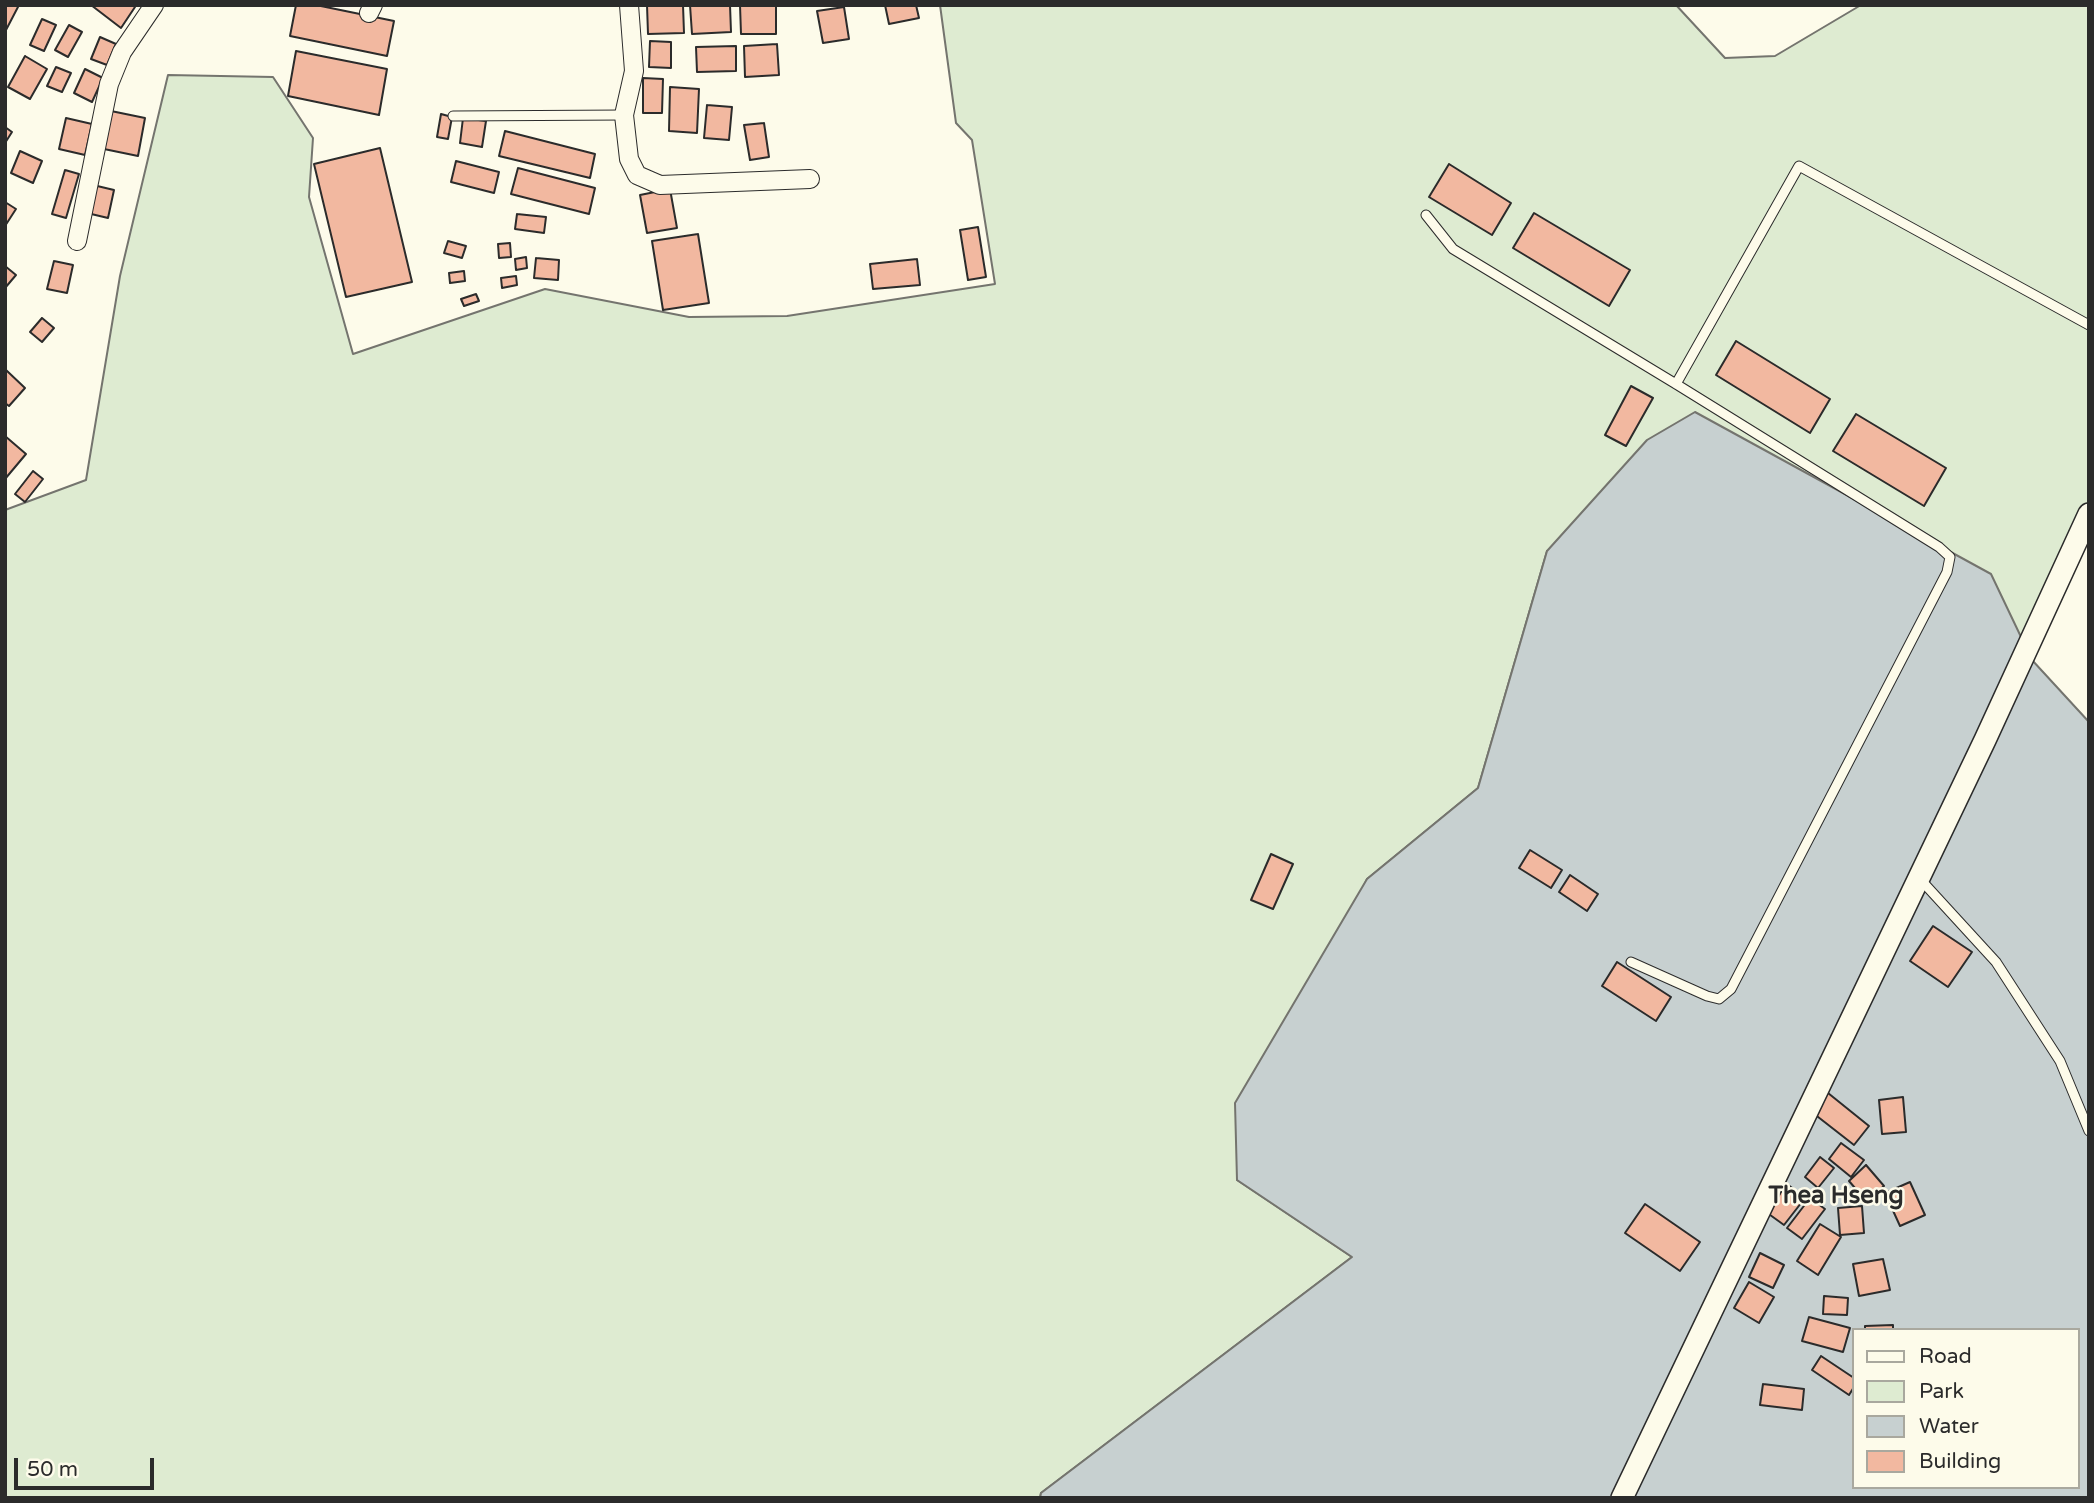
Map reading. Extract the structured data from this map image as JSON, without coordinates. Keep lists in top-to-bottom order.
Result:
{
  "districts": ["Thea Hseng"],
  "legend": [
    "Road",
    "Park",
    "Water",
    "Building"
  ],
  "scale_bar": "50 m"
}
